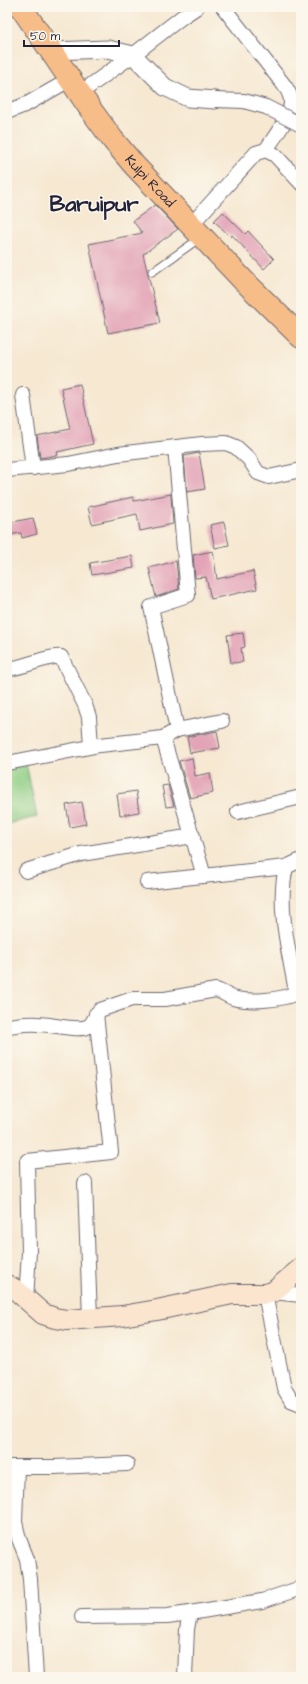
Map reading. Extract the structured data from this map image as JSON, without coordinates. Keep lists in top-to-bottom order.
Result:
{
  "streets": {
    "main road": ["Kulpi Road"]
  },
  "districts": ["Baruipur"],
  "scale_bar": "50 m"
}
